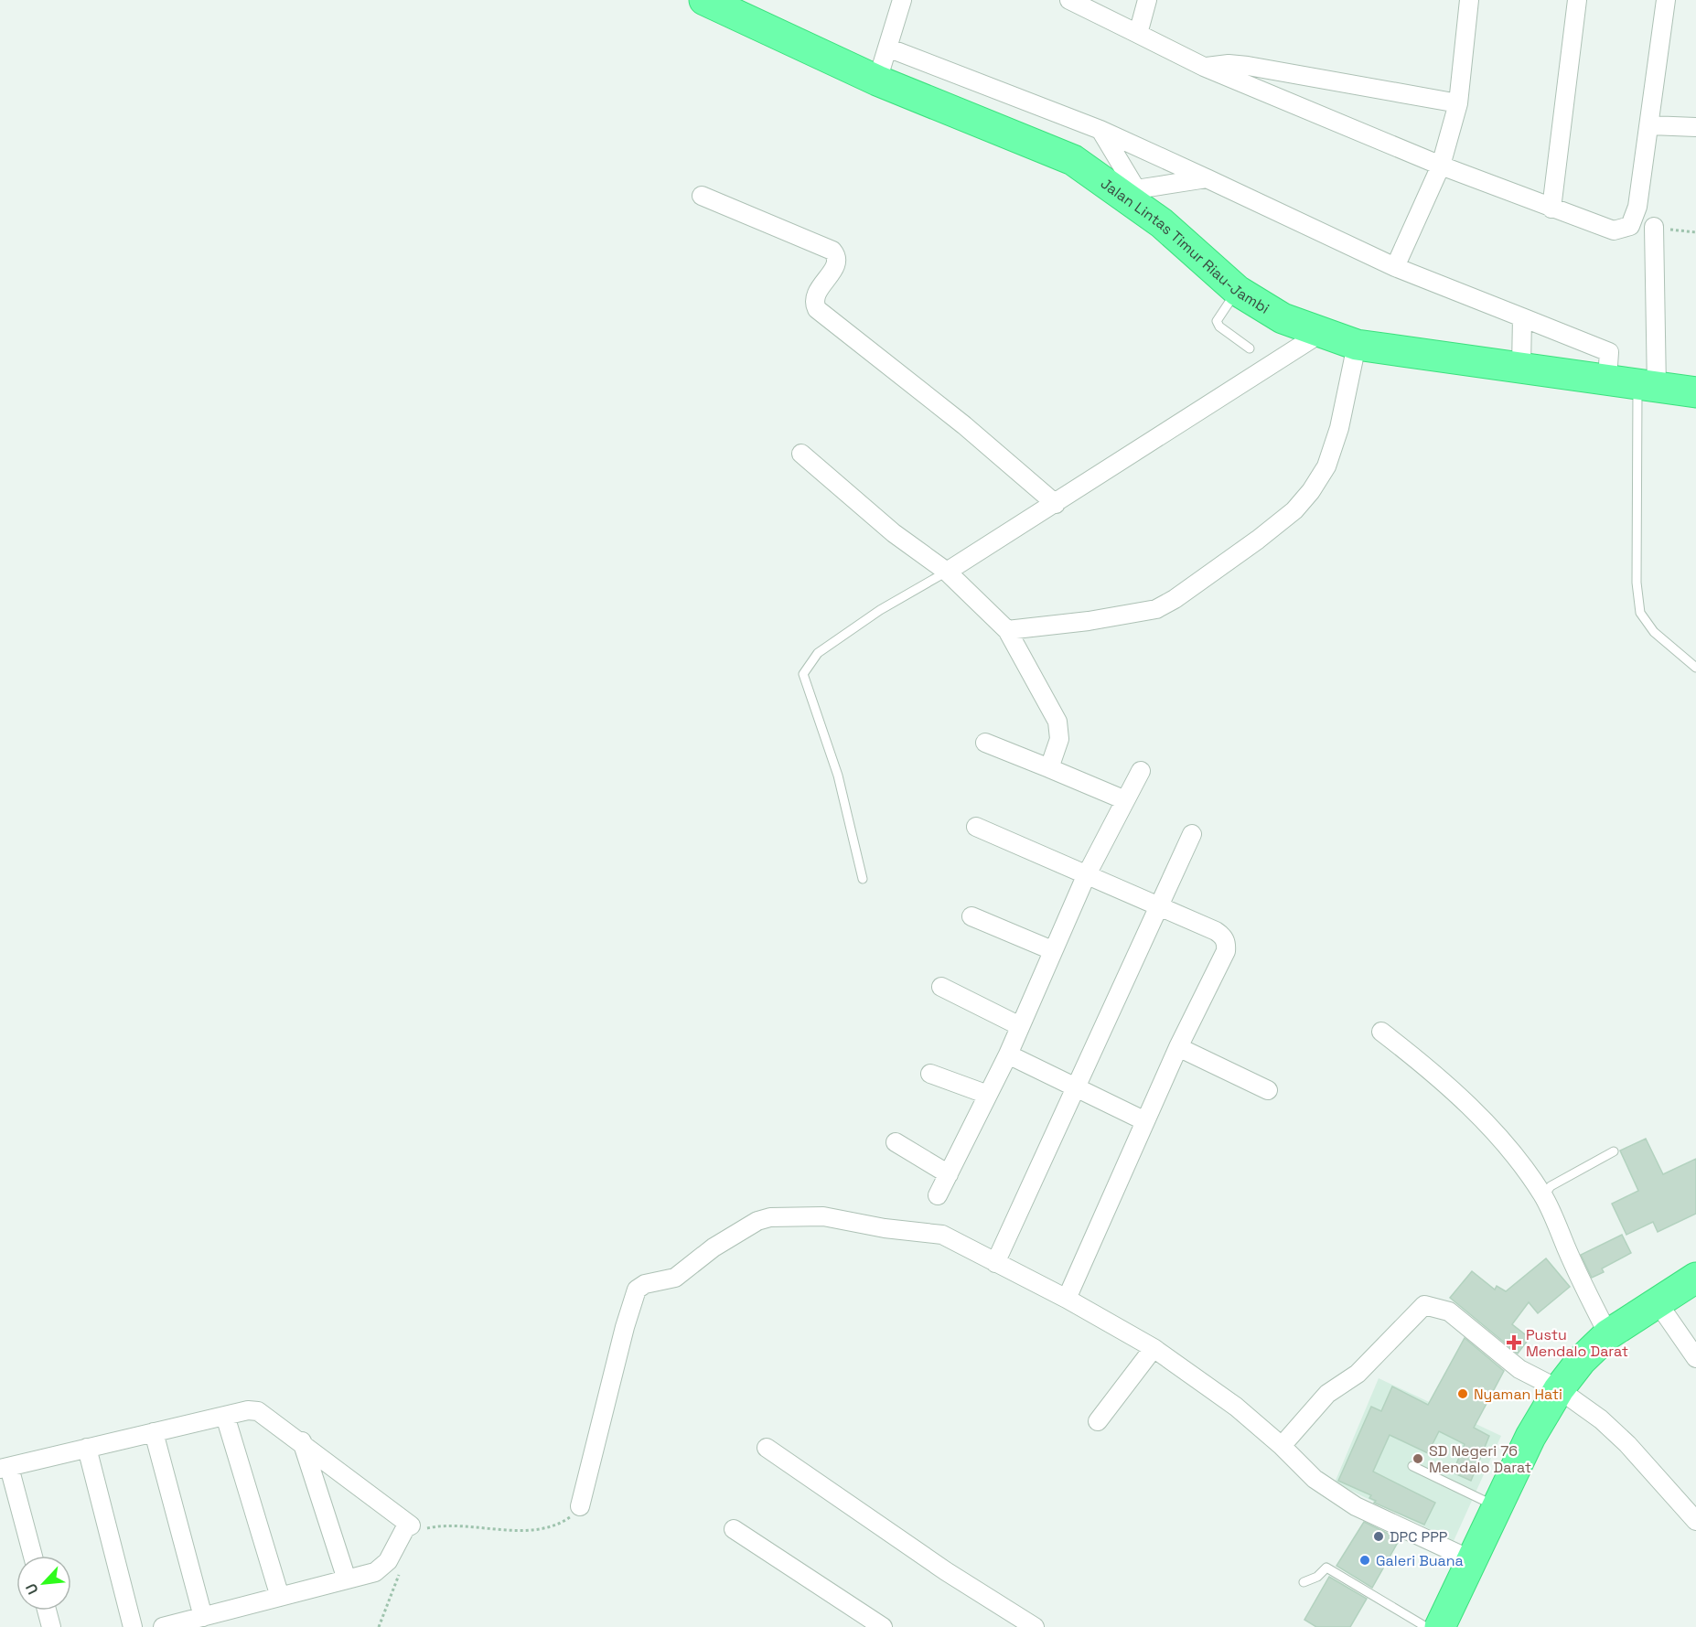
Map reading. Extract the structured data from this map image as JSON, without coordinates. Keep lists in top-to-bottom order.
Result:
{
  "streets": {
    "highway": ["Jalan Lintas Timur Riau-Jambi"]
  },
  "places": {
    "health": ["Pustu Mendalo Darat"],
    "other": [
      "Nyaman Hati",
      "SD Negeri 76 Mendalo Darat",
      "DPC PPP",
      "Galeri Buana"
    ]
  },
  "north": "bottom left"
}
